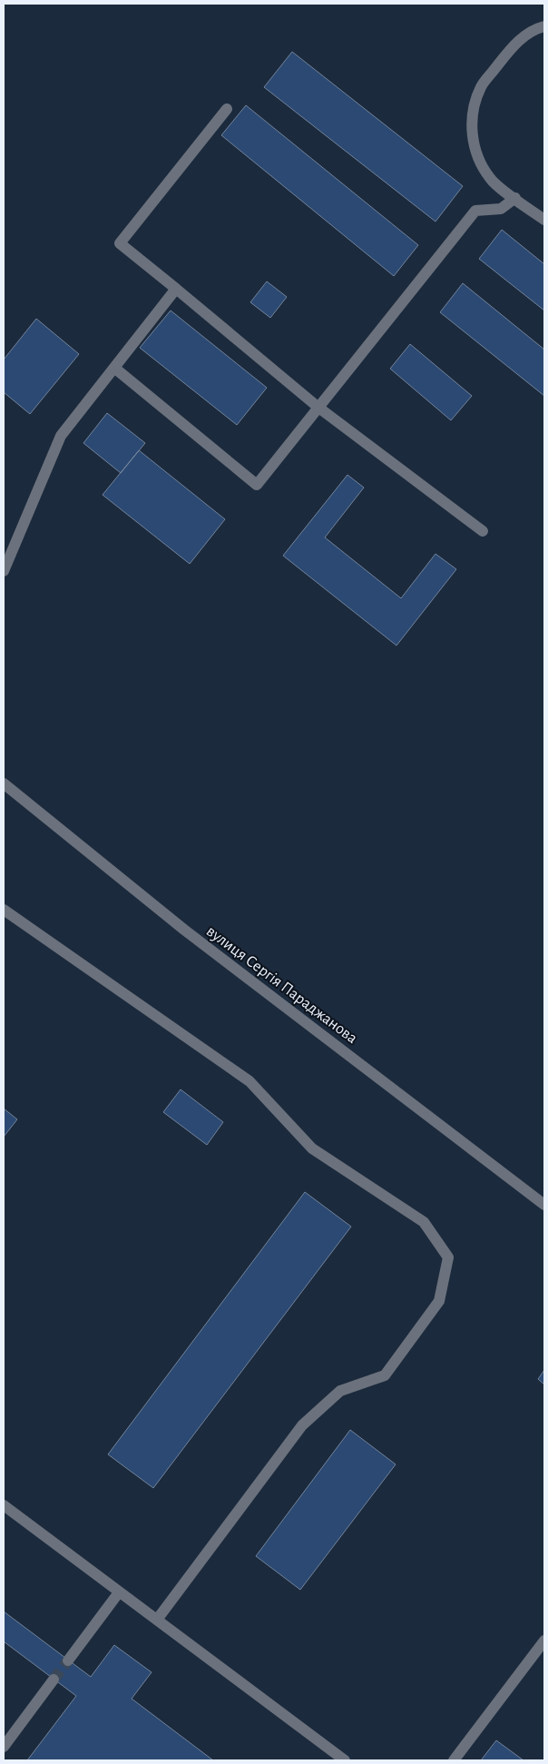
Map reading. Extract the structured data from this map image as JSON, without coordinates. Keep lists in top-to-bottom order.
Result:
{
  "streets": {
    "lane": ["вулиця Сергія Параджанова"]
  }
}
